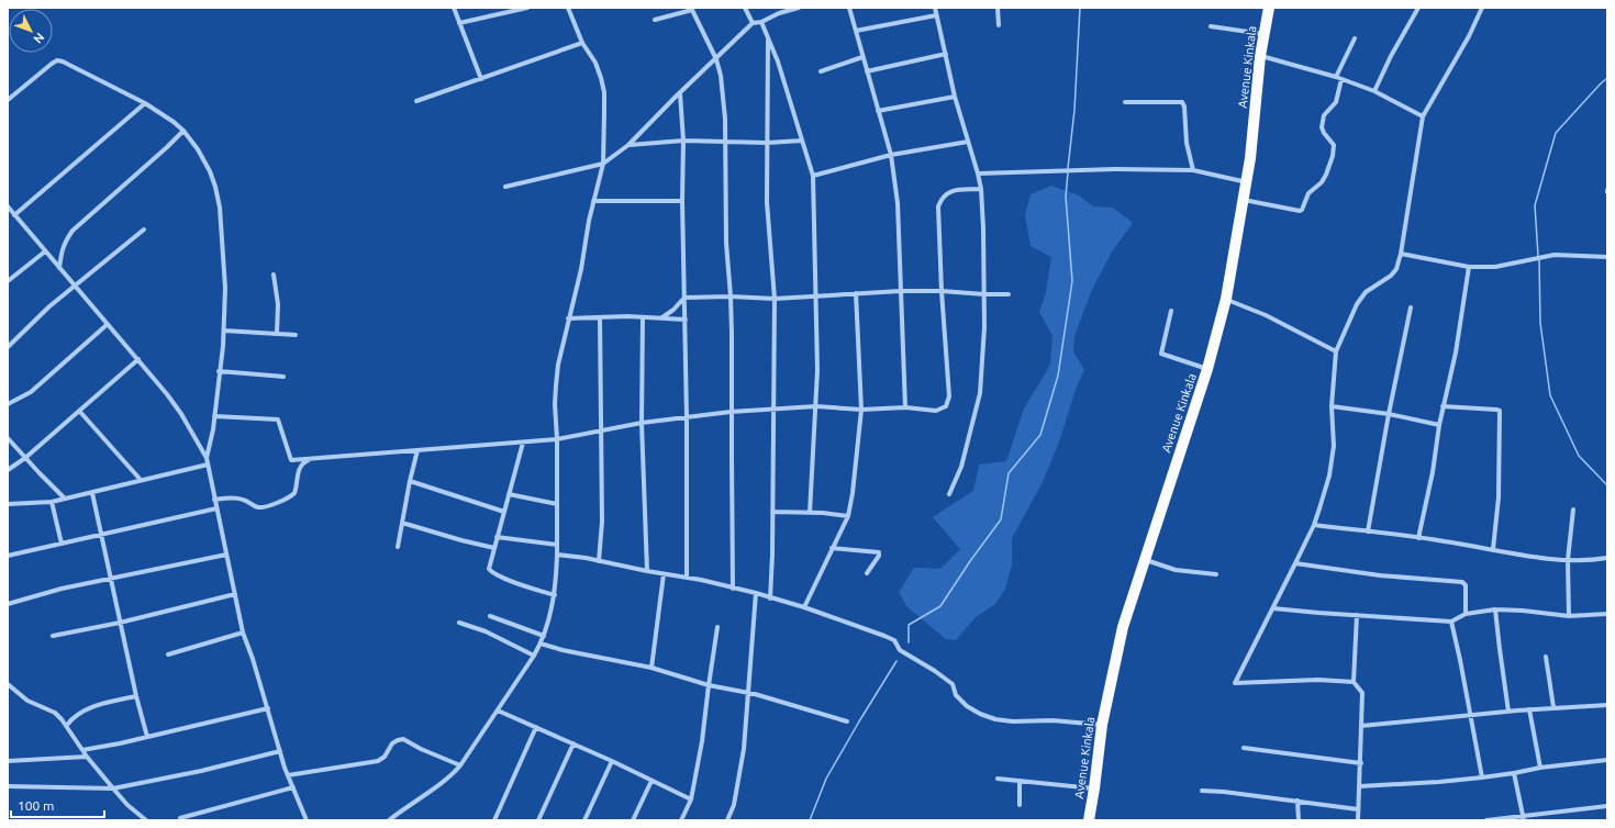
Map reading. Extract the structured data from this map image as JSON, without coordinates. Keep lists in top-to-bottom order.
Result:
{
  "streets": {
    "main road": ["Avenue Kinkala"]
  },
  "scale_bar": "100 m",
  "north": "bottom right"
}
